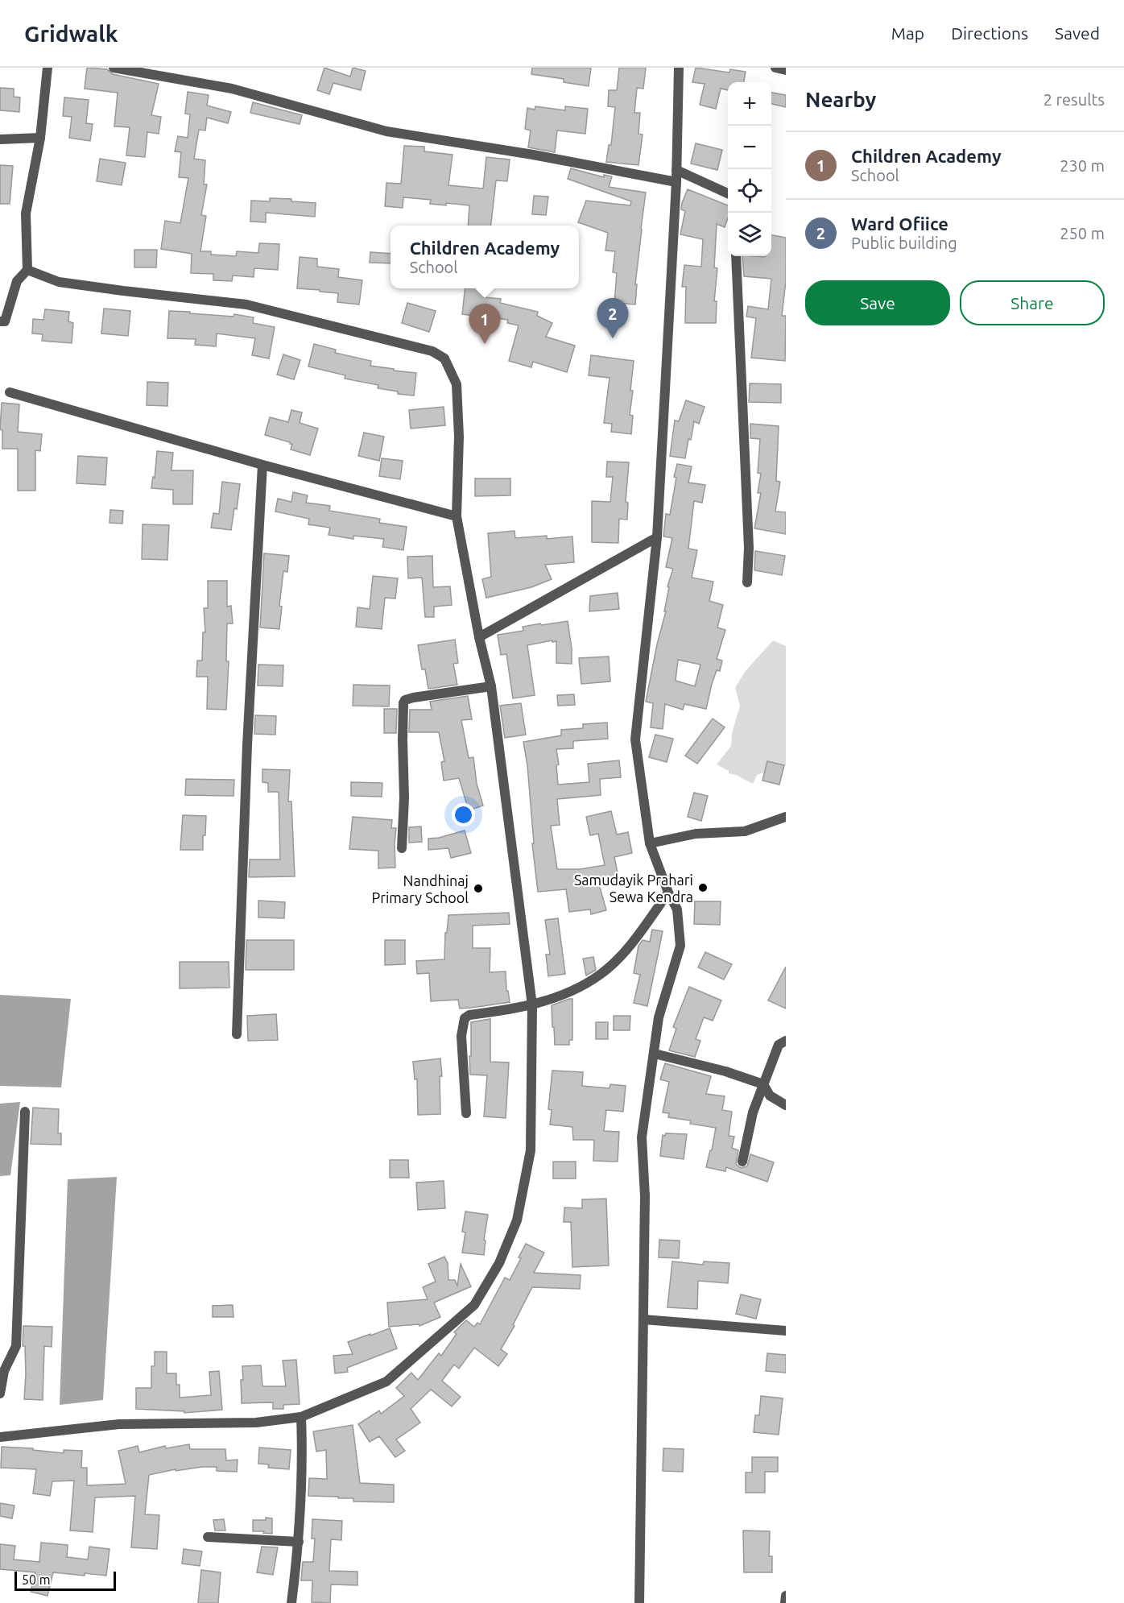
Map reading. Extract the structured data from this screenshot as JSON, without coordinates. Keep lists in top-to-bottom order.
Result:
{
  "places": ["Samudayik Prahari Sewa Kendra", "Nandhinaj Primary School"],
  "scale_bar": "50 m",
  "page": {
    "header": "Gridwalk",
    "nav": ["Map", "Directions", "Saved"],
    "heading": ["Nearby", "2 results"],
    "map_buttons": ["+", "−"],
    "list": [
      {
        "mark": "1",
        "name": "Children Academy",
        "note": "School",
        "value": "230 m"
      },
      {
        "mark": "2",
        "name": "Ward Ofiice",
        "note": "Public building",
        "value": "250 m"
      }
    ],
    "popup": ["Children Academy", "School"],
    "buttons": ["Save", "Share"],
    "pins": ["2", "1"],
    "scale": "50 m"
  }
}
